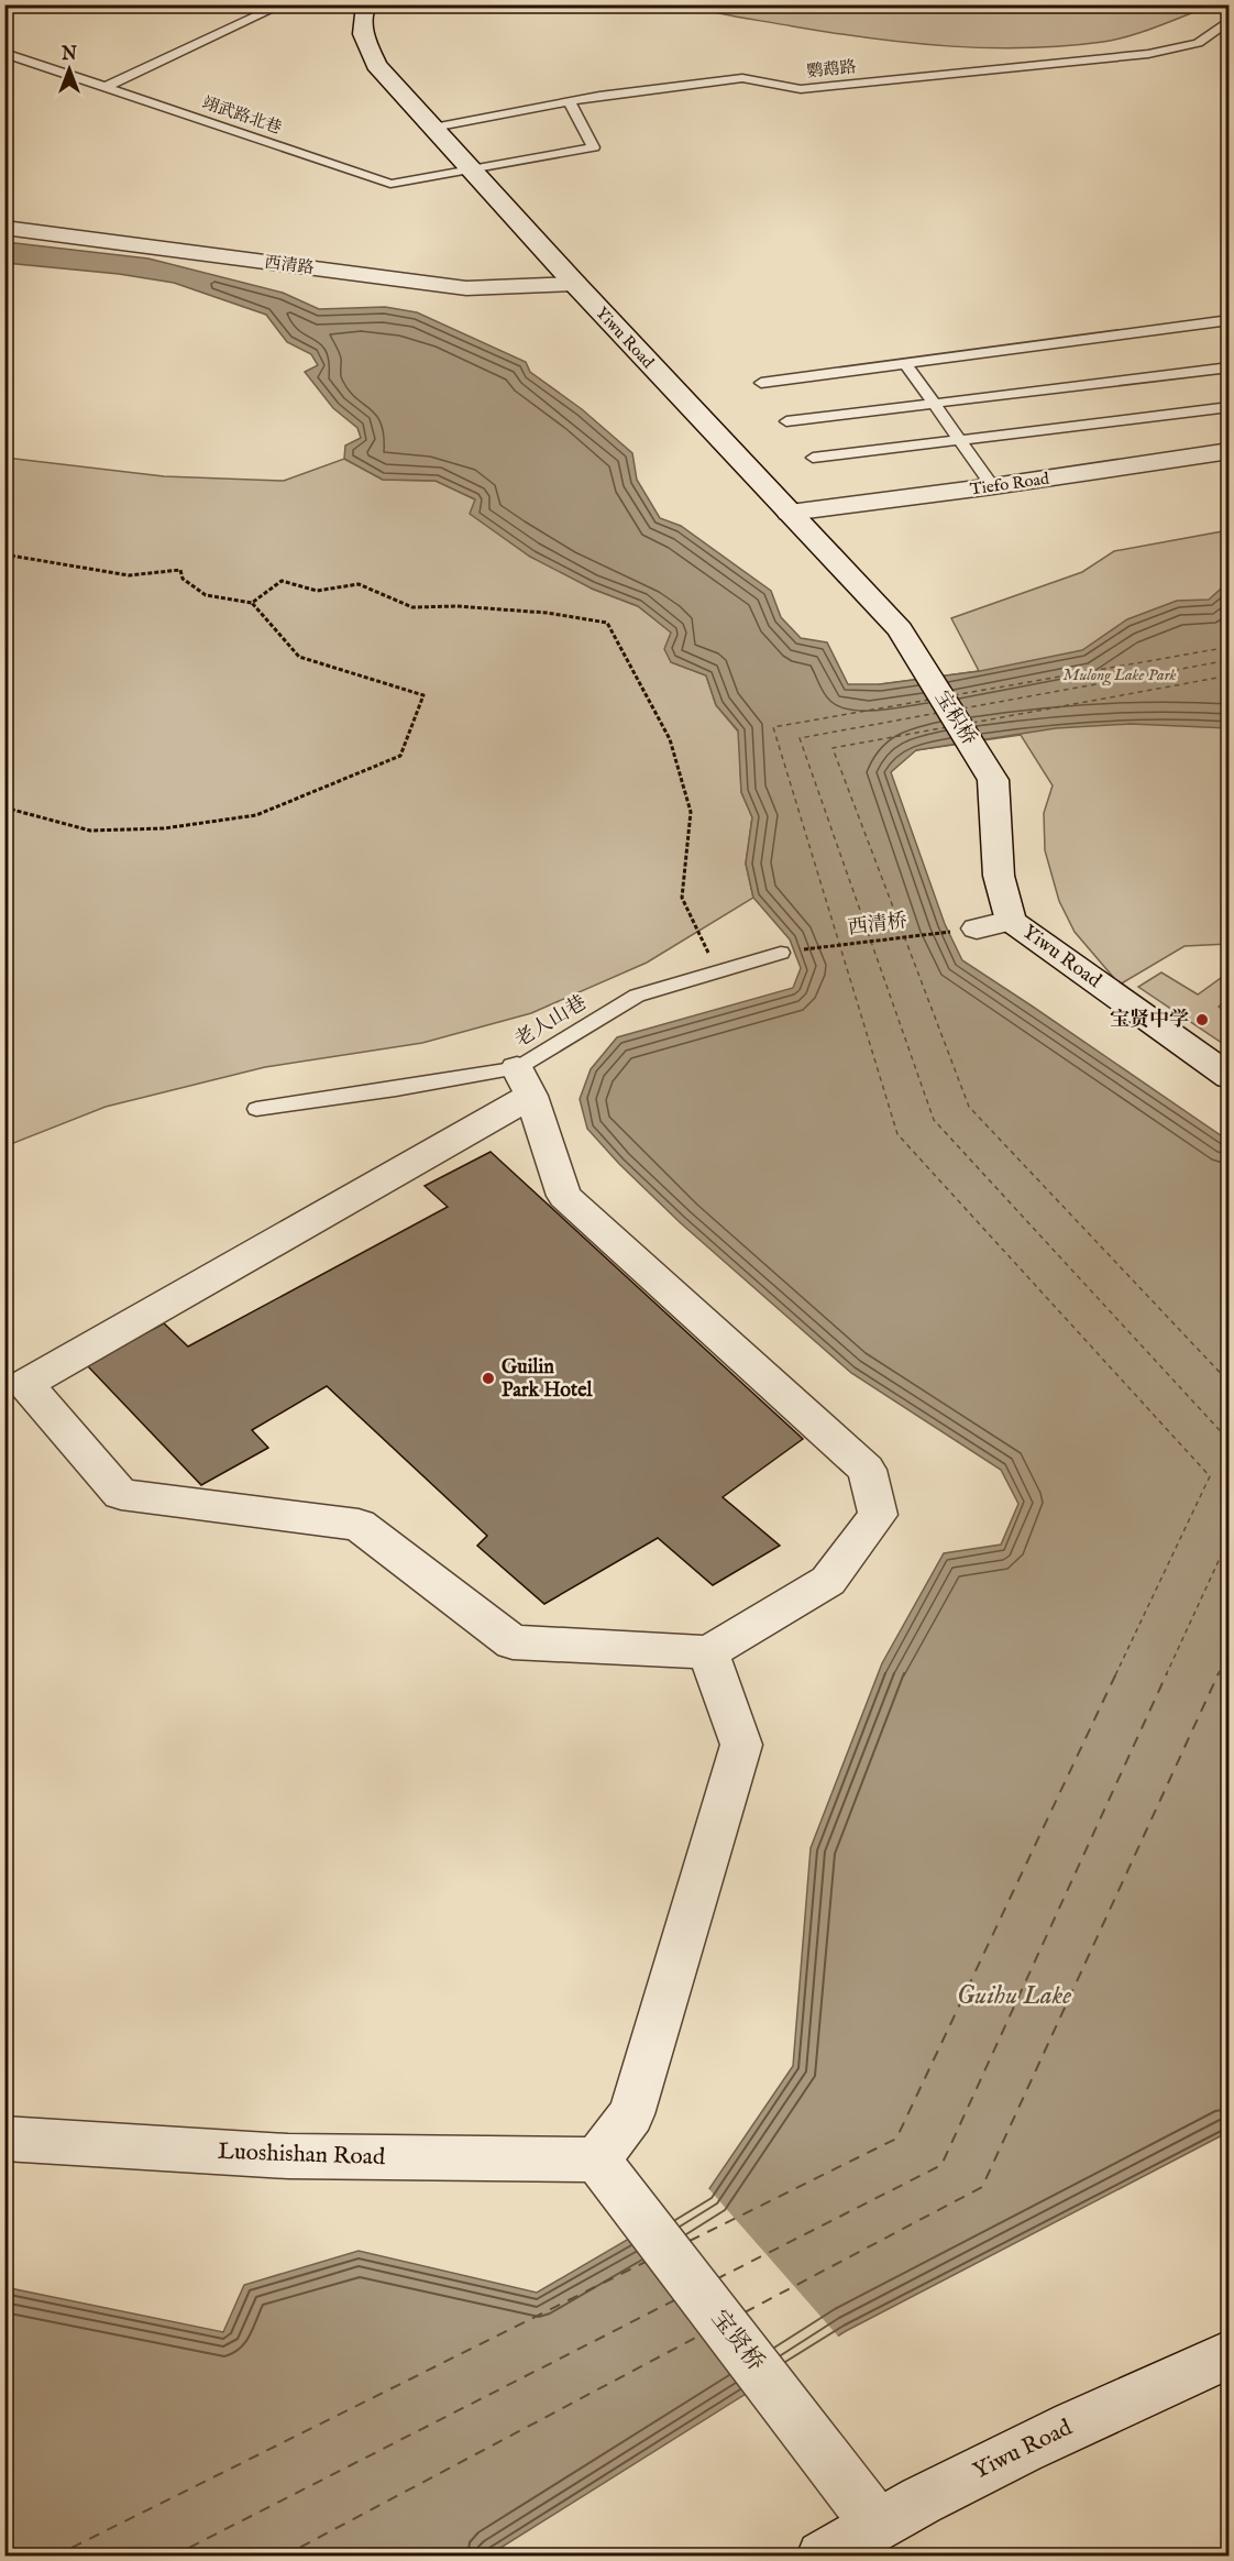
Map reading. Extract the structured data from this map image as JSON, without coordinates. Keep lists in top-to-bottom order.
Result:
{
  "streets": {
    "street": [
      "西清路",
      "Yiwu Road",
      "Tiefo Road",
      "宝积桥",
      "Luoshishan Road",
      "宝贤桥"
    ],
    "lane": ["鹦鹉路", "翊武路北巷", "老人山巷"],
    "path": ["西清桥"]
  },
  "crossings": [
    ["鹦鹉路", "翊武路北巷"],
    ["鹦鹉路", "Yiwu Road"],
    ["翊武路北巷", "Yiwu Road"],
    ["西清路", "Yiwu Road"],
    ["Yiwu Road", "Tiefo Road"],
    ["Yiwu Road", "宝积桥"],
    ["Yiwu Road", "宝贤桥"],
    ["西清桥", "老人山巷"],
    ["Luoshishan Road", "宝贤桥"]
  ],
  "water": ["Guihu Lake"],
  "parks": ["Mulong Lake Park"],
  "places": ["宝贤中学", "Guilin Park Hotel"],
  "north": "top"
}
